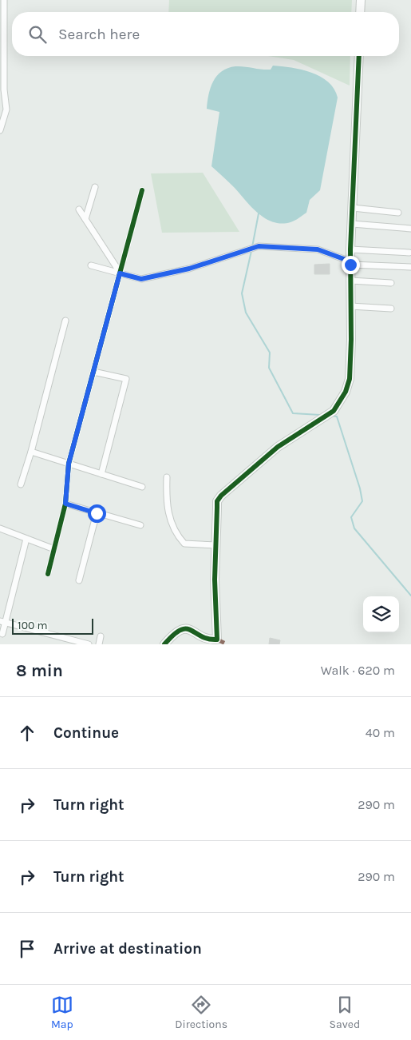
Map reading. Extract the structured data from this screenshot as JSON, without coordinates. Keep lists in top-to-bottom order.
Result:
{
  "scale_bar": "100 m",
  "page": {
    "search": "Search here",
    "scale": "100 m",
    "heading": ["8 min", "Walk · 620 m"],
    "list": [
      ["Continue", "40 m"],
      ["Turn right", "290 m"],
      ["Turn right", "290 m"],
      "Arrive at destination"
    ],
    "nav": ["Map", "Directions", "Saved"]
  }
}
